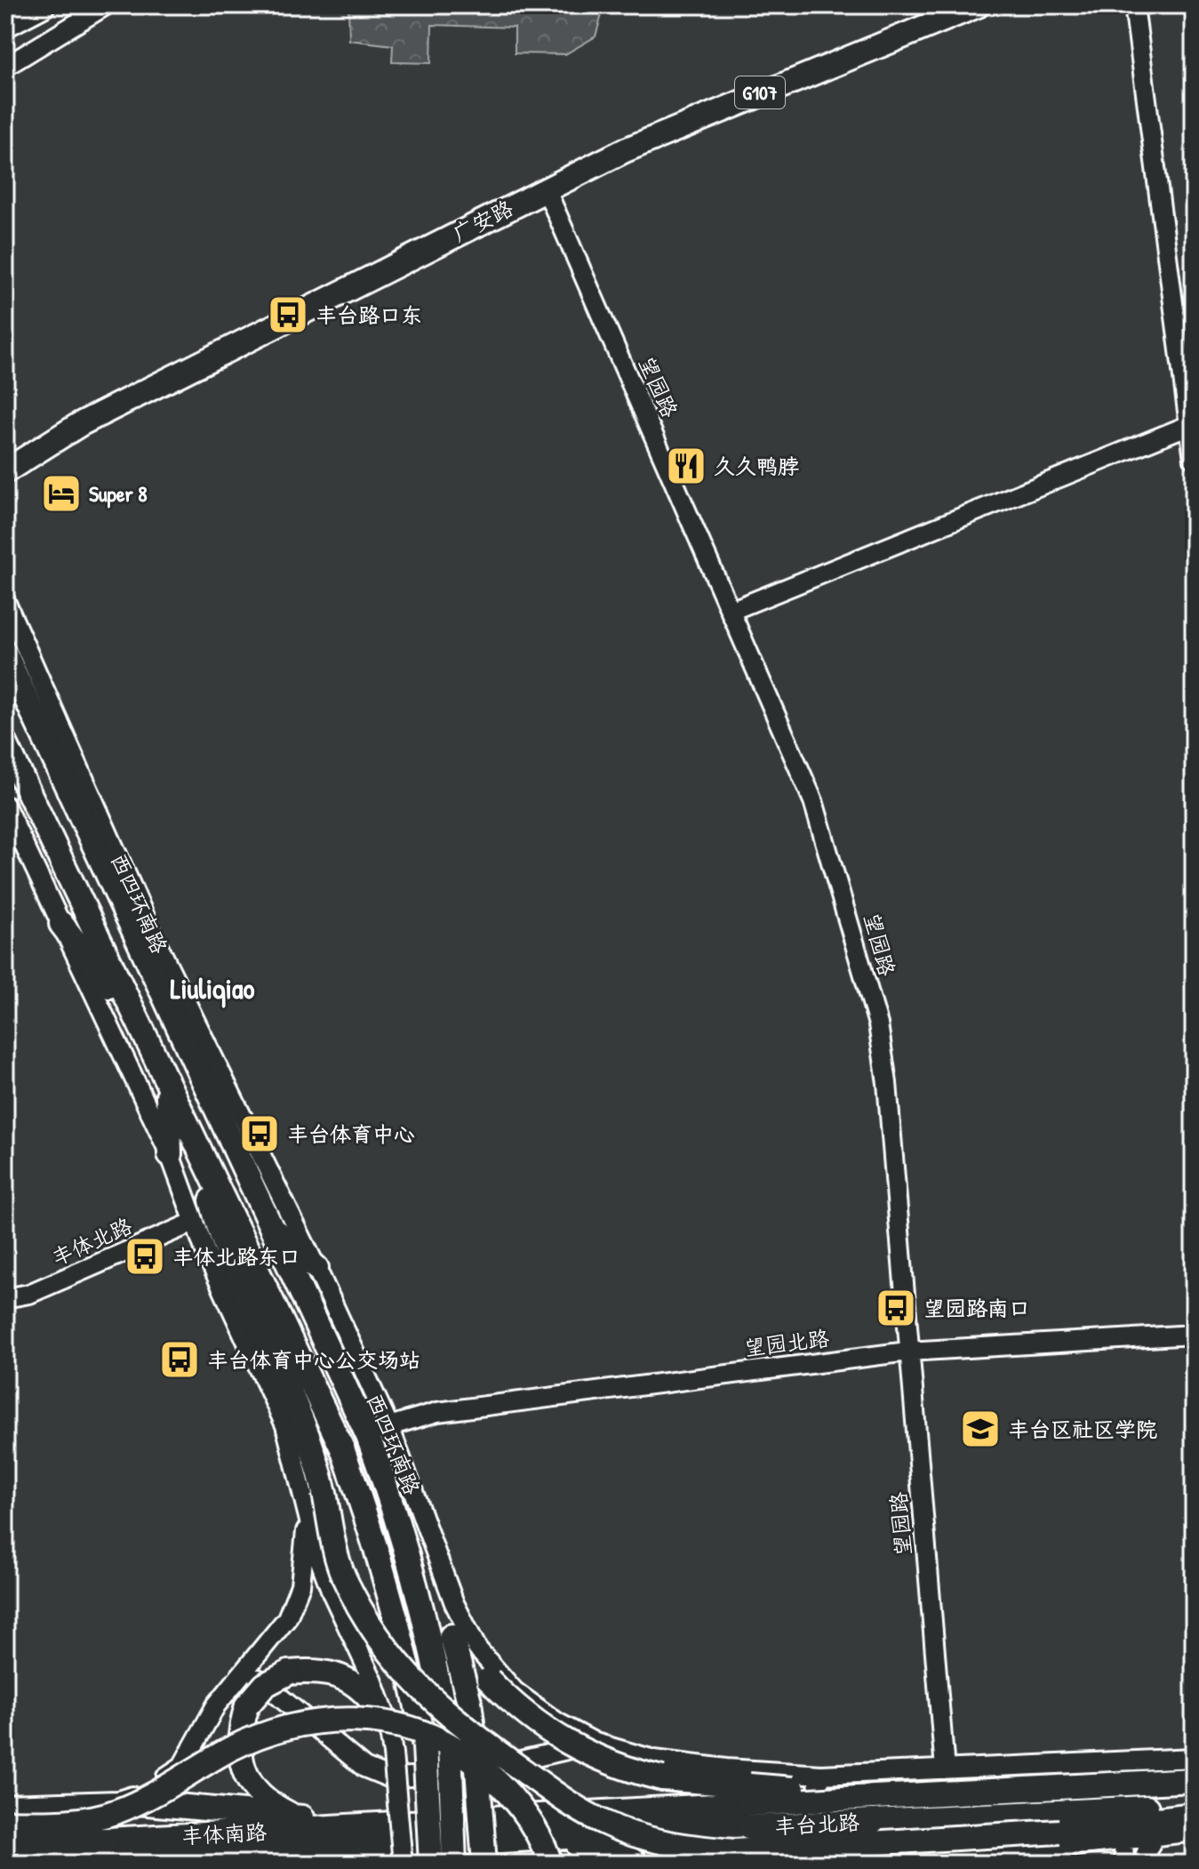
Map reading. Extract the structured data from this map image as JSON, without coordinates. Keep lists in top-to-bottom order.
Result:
{
  "streets": {
    "highway": [
      "G107",
      "广安路",
      "西四环南路",
      "丰台北路",
      "丰体南路"
    ],
    "street": ["望园路", "丰体北路", "望园北路"]
  },
  "crossings": [
    ["广安路", "望园路"],
    ["望园路", "望园北路"],
    ["西四环南路", "望园北路"],
    ["丰台北路", "丰体南路"]
  ],
  "districts": ["Liuliqiao"],
  "places": {
    "bus stop": [
      "丰台路口东",
      "丰台体育中心",
      "丰体北路东口",
      "望园路南口",
      "丰台体育中心公交场站"
    ],
    "restaurant": ["久久鸭脖"],
    "hotel": ["Super 8"],
    "school or university": ["丰台区社区学院"]
  }
}
